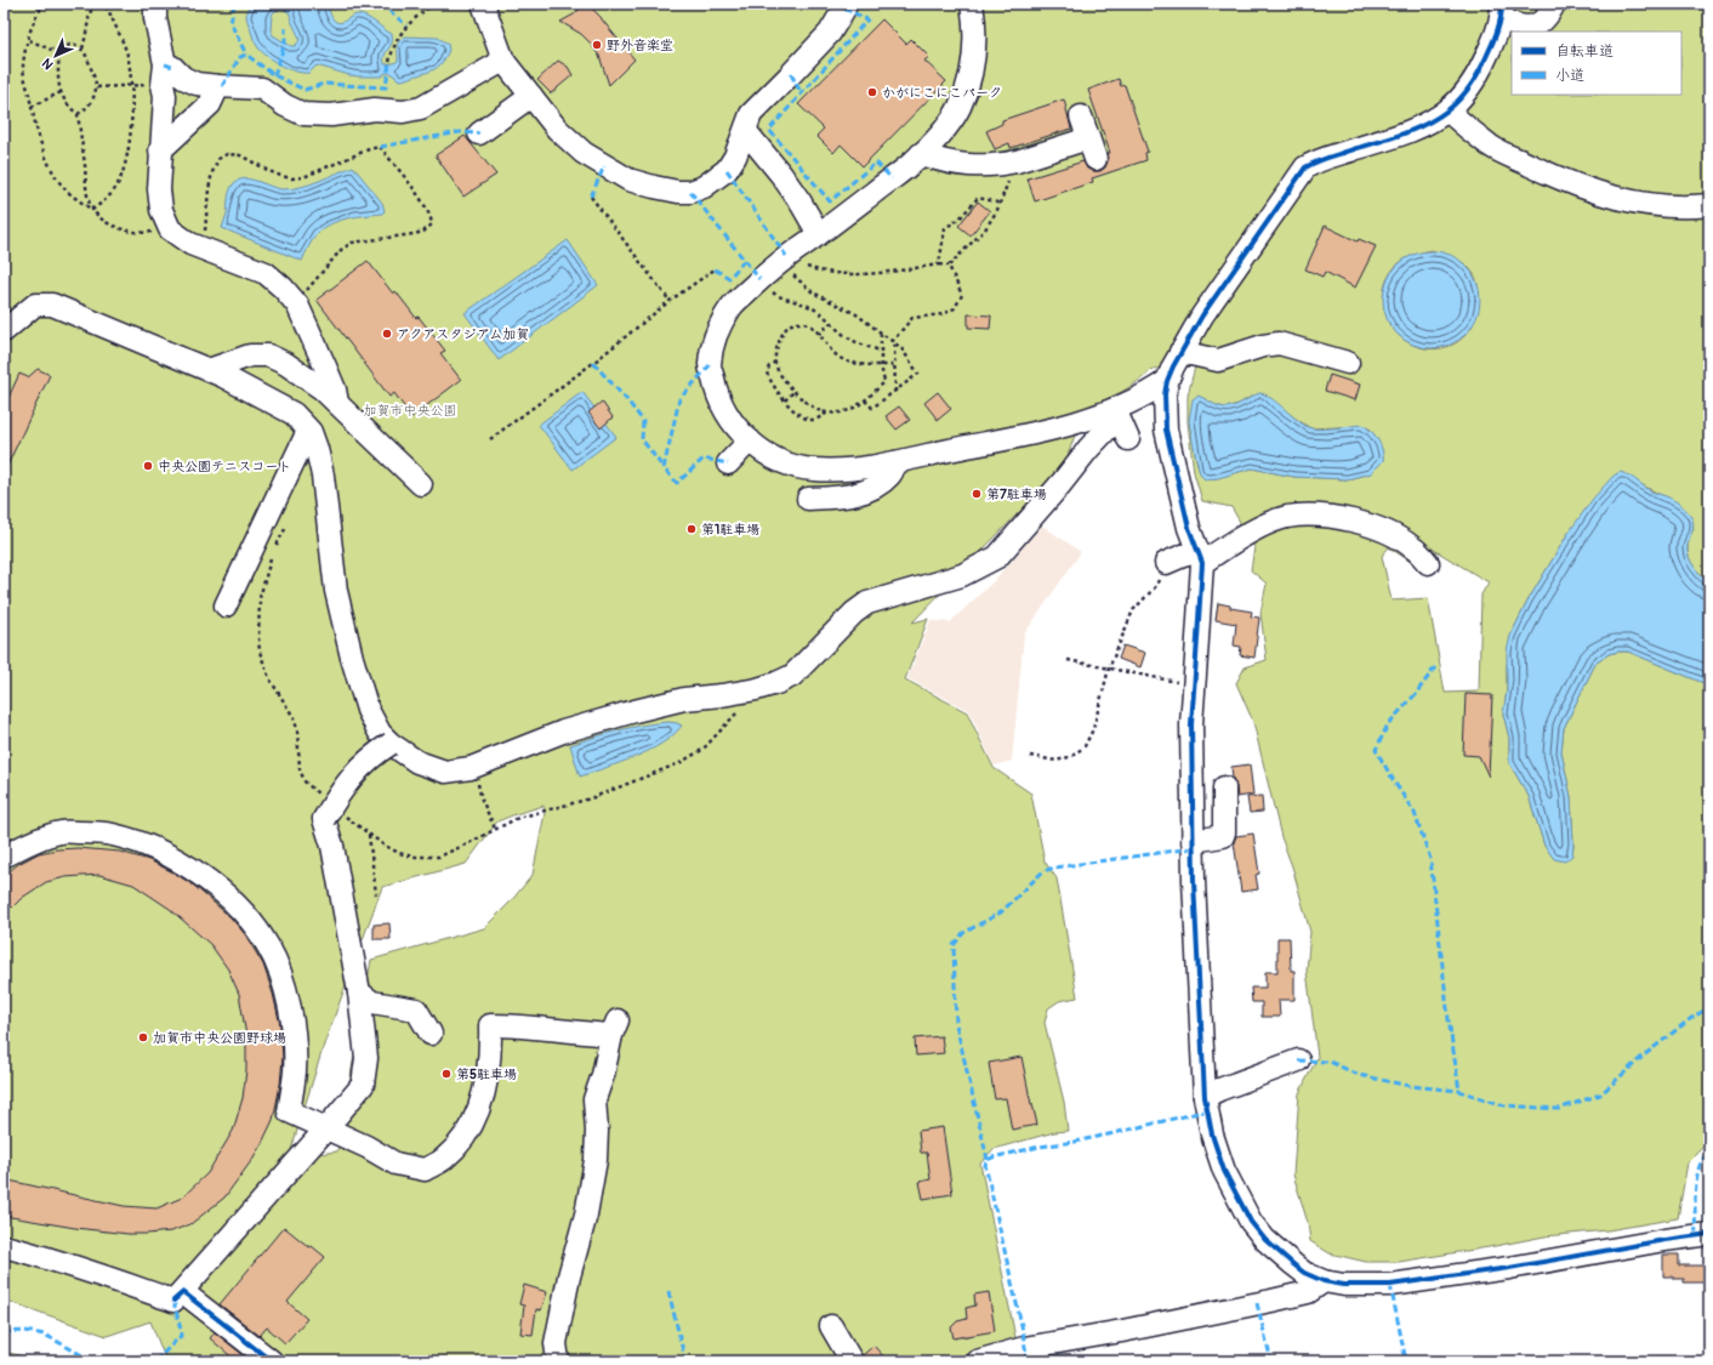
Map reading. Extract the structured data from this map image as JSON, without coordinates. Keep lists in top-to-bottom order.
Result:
{
  "parks": ["加賀市中央公園"],
  "places": [
    "野外音楽堂",
    "かがにこにこパーク",
    "アクアスタジアム加賀",
    "中央公園テニスコート",
    "第7駐車場",
    "第1駐車場",
    "加賀市中央公園野球場",
    "第5駐車場"
  ],
  "legend": ["自転車道", "小道"],
  "north": "bottom left"
}
